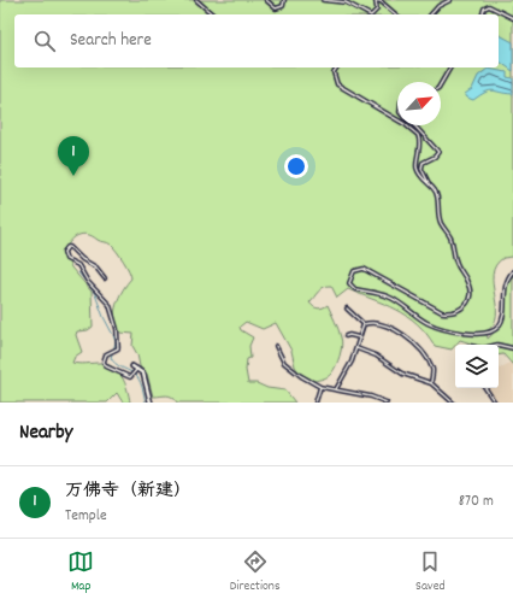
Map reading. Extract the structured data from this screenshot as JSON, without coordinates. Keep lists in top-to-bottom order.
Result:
{
  "north": "top right",
  "page": {
    "search": "Search here",
    "pins": "1",
    "heading": "Nearby",
    "list": [
      {
        "mark": "1",
        "name": "万佛寺（新建）",
        "note": "Temple",
        "value": "870 m"
      }
    ],
    "nav": ["Map", "Directions", "Saved"]
  }
}
